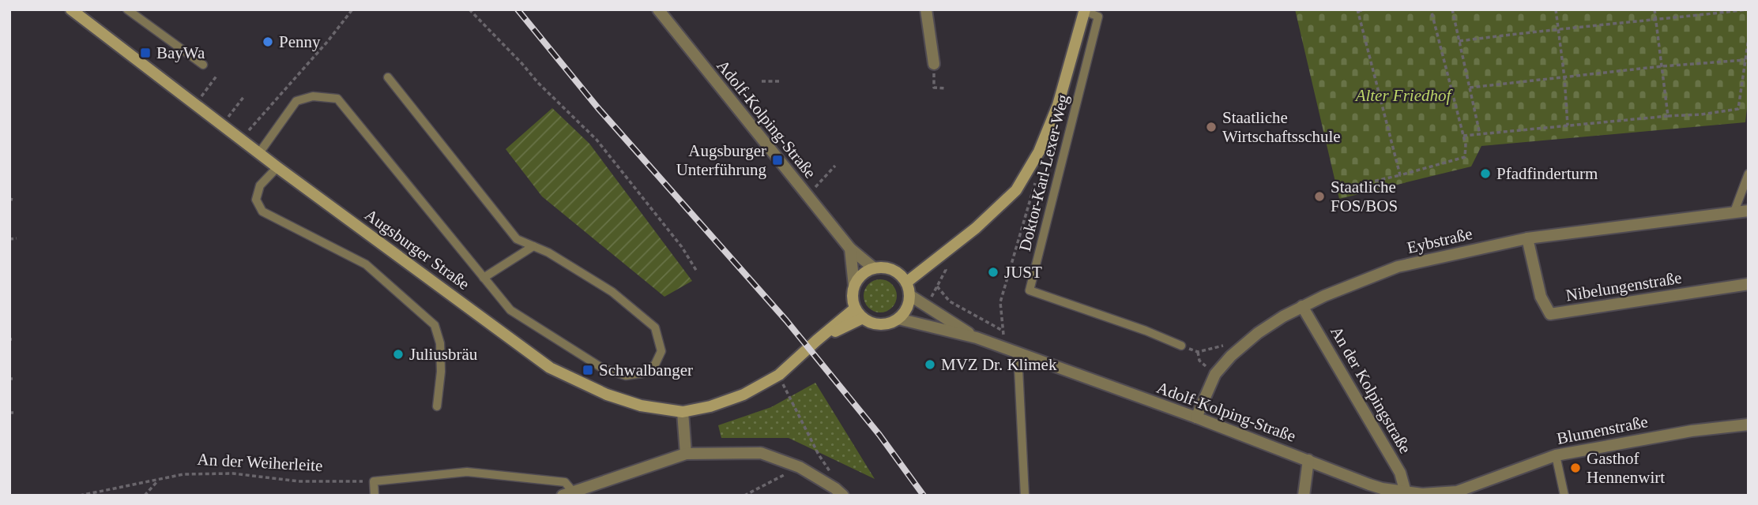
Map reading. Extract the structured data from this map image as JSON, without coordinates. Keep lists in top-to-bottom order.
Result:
{
  "streets": {
    "main road": ["Augsburger Straße"],
    "street": [
      "Adolf-Kolping-Straße",
      "Eybstraße",
      "Nibelungenstraße",
      "An der Kolpingstraße",
      "Blumenstraße"
    ],
    "lane": ["Doktor-Karl-Lexer-Weg"],
    "path": ["An der Weiherleite"]
  },
  "crossings": [
    ["Adolf-Kolping-Straße", "Eybstraße"],
    ["Adolf-Kolping-Straße", "Augsburger Straße"],
    ["Adolf-Kolping-Straße", "An der Kolpingstraße"],
    ["Adolf-Kolping-Straße", "Blumenstraße"],
    ["Eybstraße", "Nibelungenstraße"],
    ["Eybstraße", "An der Kolpingstraße"]
  ],
  "parks": ["Alter Friedhof"],
  "places": {
    "other": [
      "Penny",
      "Staatliche Wirtschaftsschule",
      "Pfadfinderturm",
      "Staatliche FOS/BOS",
      "JUST",
      "Juliusbräu",
      "MVZ Dr. Klimek",
      "Gasthof Hennenwirt"
    ],
    "transit": ["BayWa", "Augsburger Unterführung", "Schwalbanger"]
  }
}
